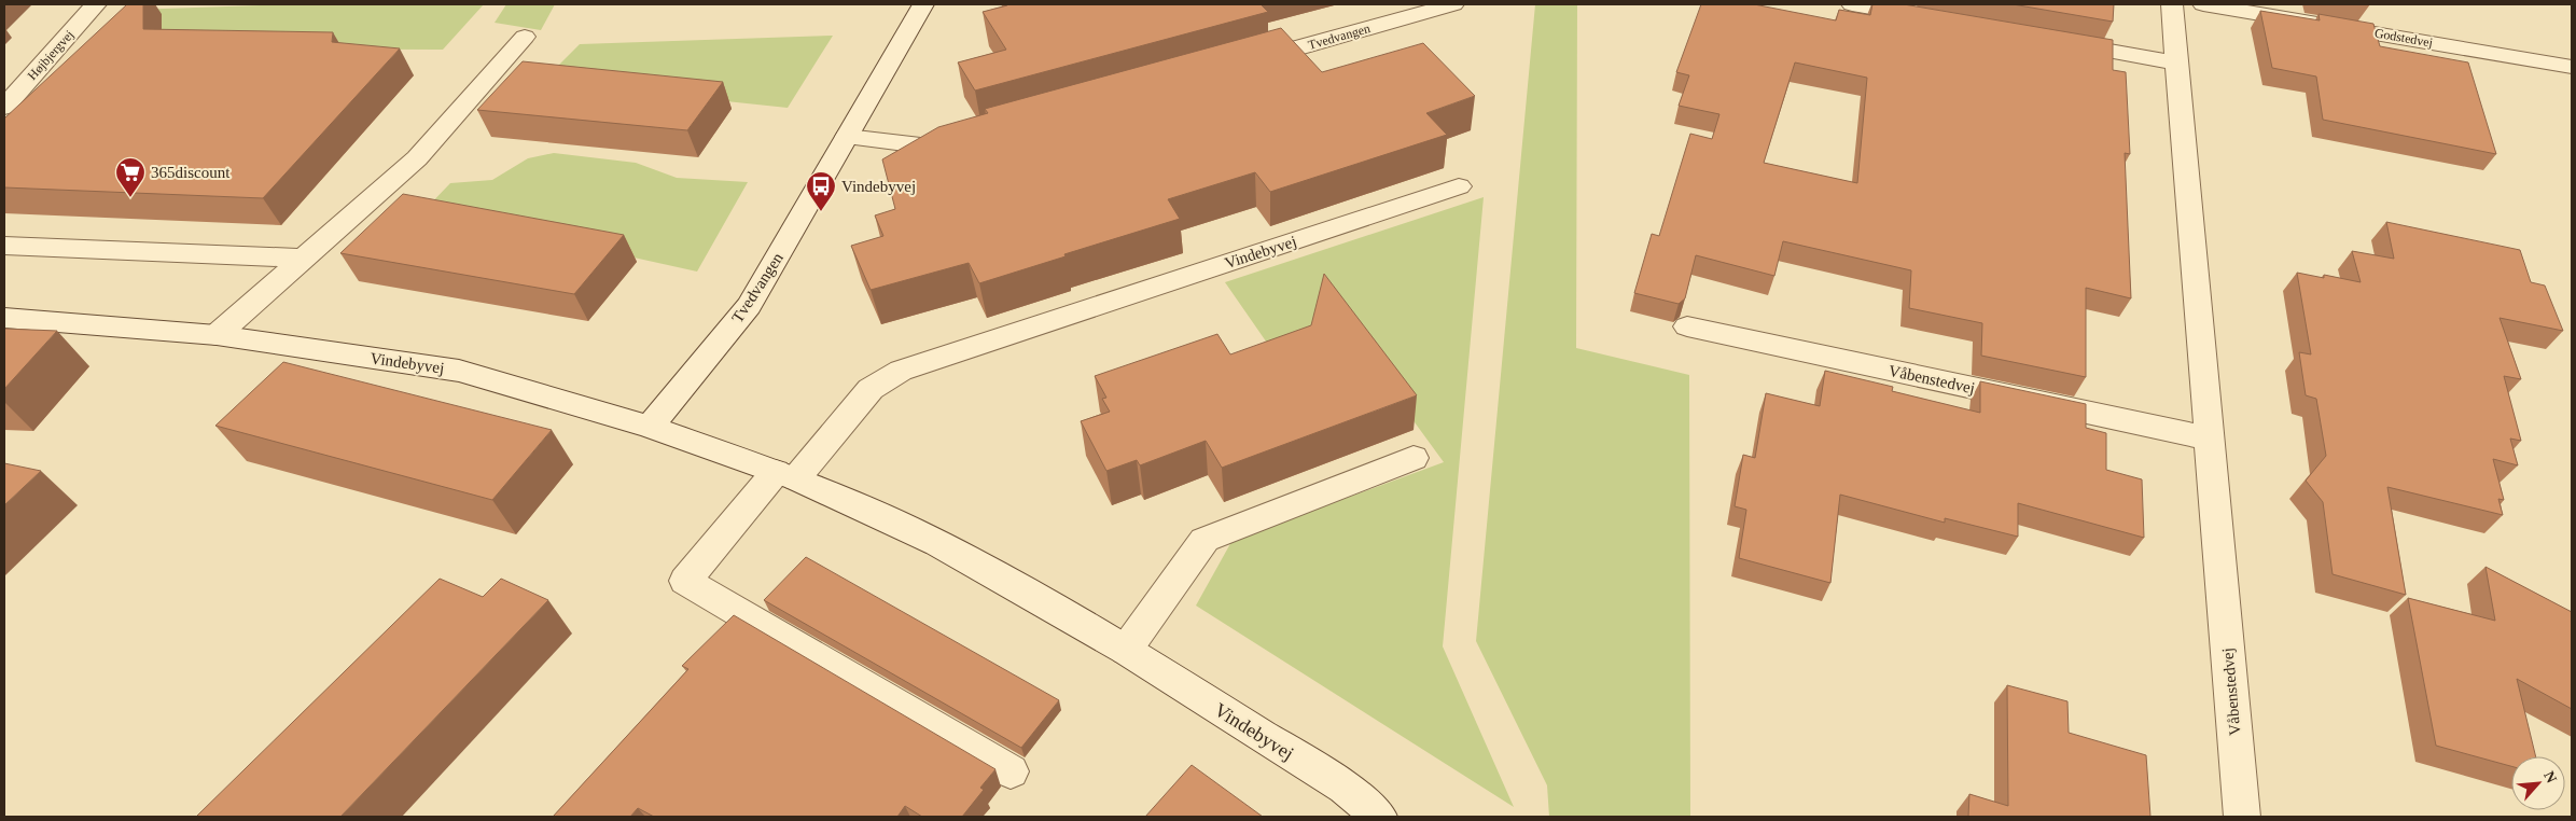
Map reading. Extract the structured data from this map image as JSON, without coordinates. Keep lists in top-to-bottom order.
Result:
{
  "streets": {
    "street": [
      "Tvedvangen",
      "Godstedvej",
      "Højbjergvej",
      "Vindebyvej",
      "Våbenstedvej"
    ]
  },
  "crossings": [
    ["Tvedvangen", "Vindebyvej"]
  ],
  "places": {
    "supermarket": ["365discount"],
    "bus stop": ["Vindebyvej"]
  },
  "north": "top right"
}
